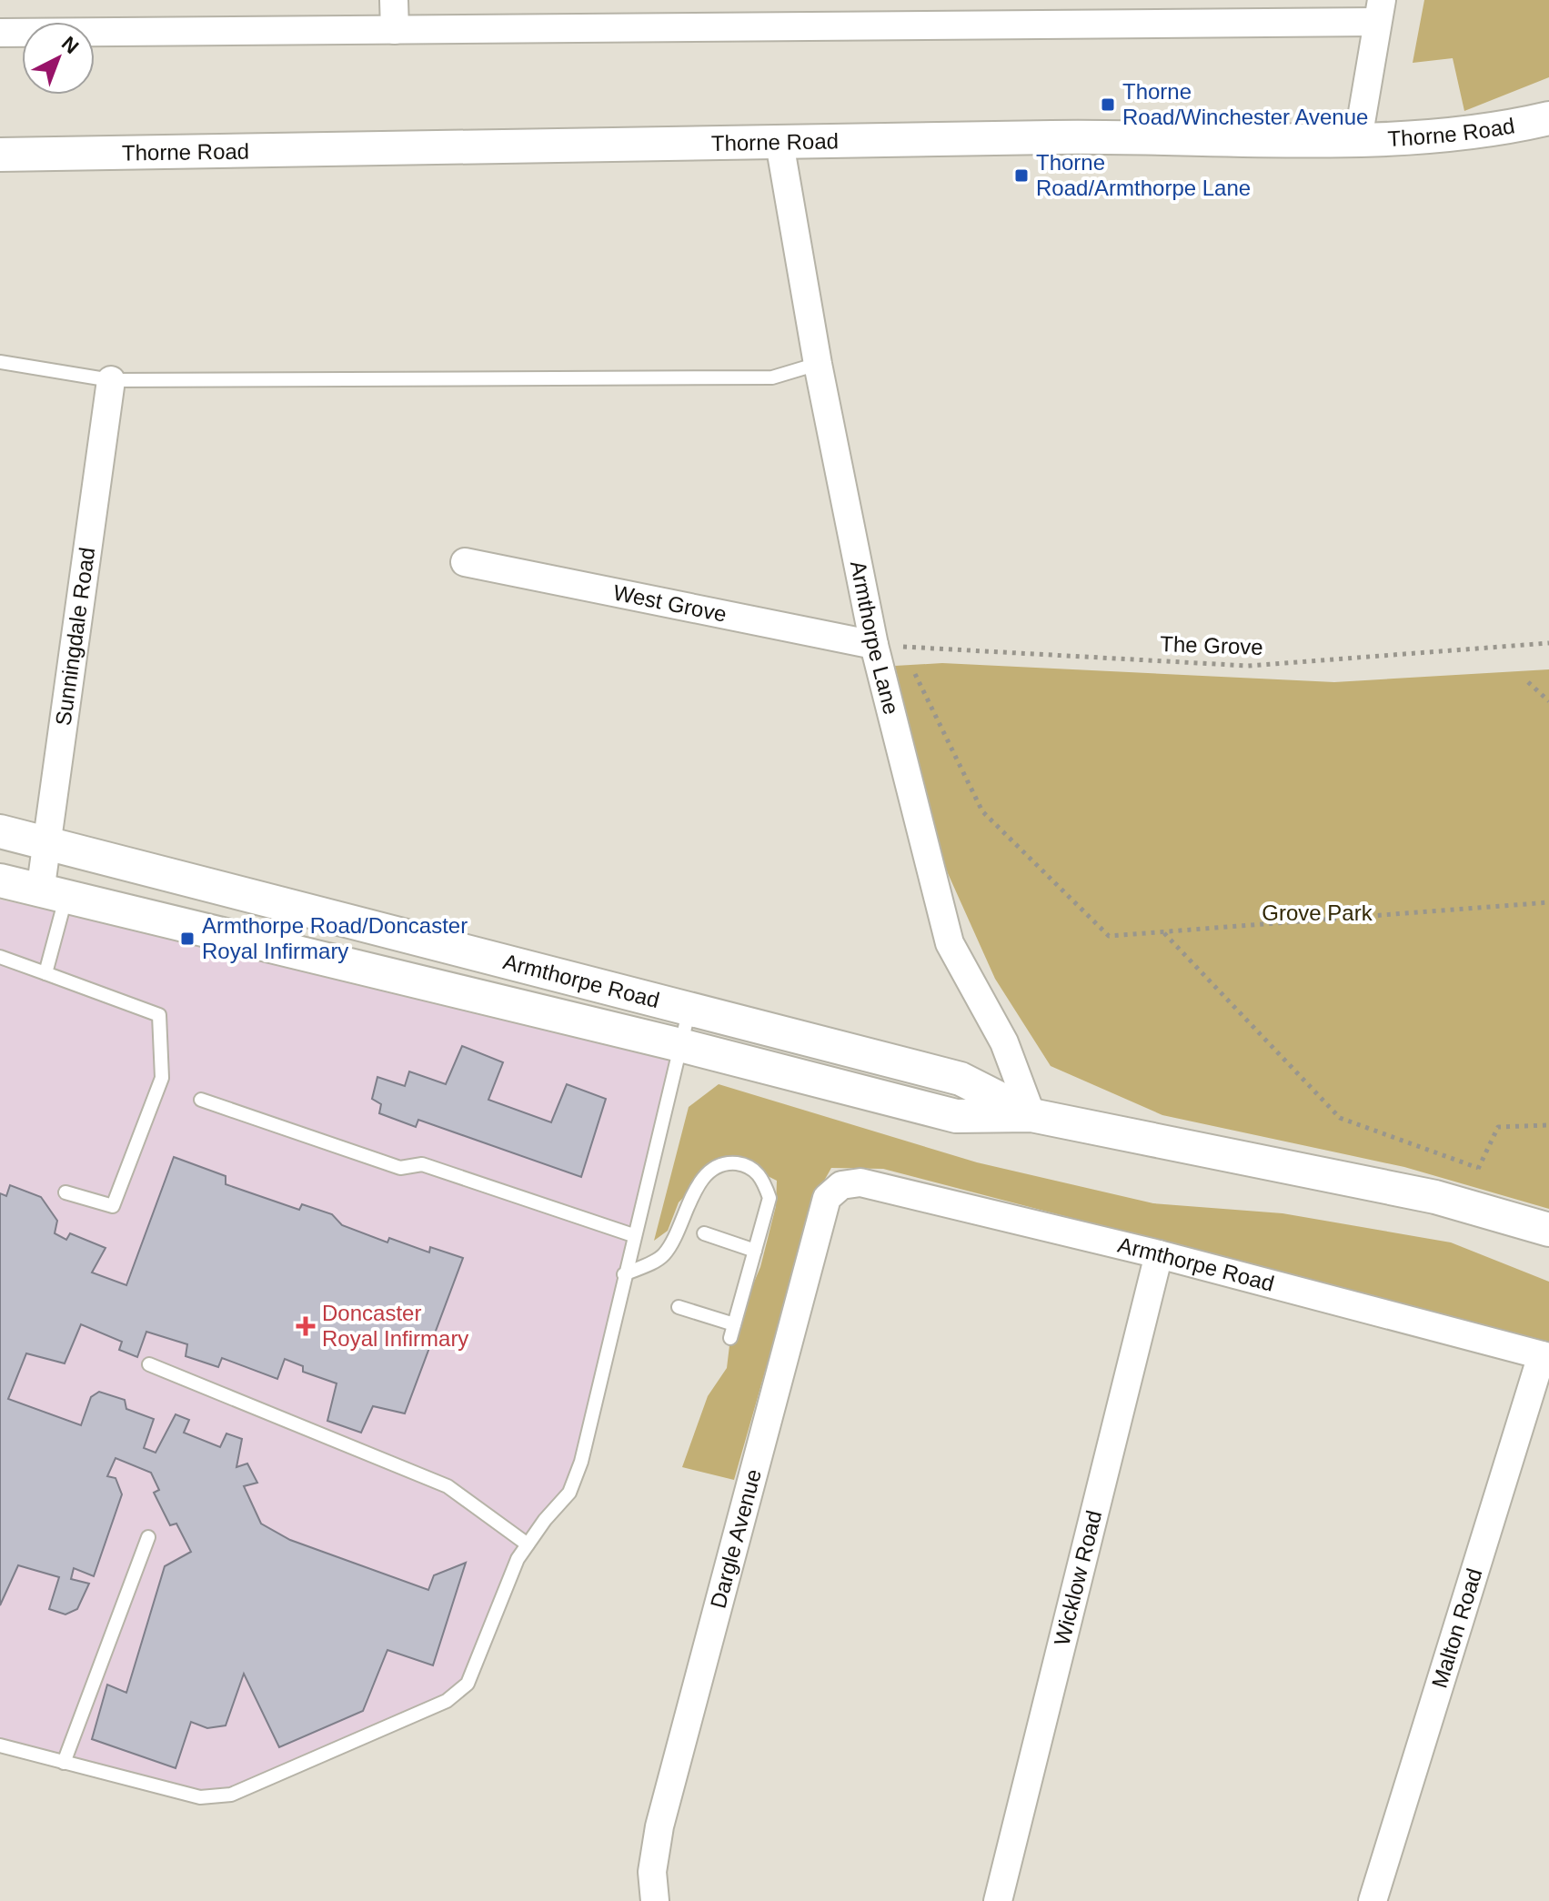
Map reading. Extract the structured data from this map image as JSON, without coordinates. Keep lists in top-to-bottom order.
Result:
{
  "streets": {
    "street": [
      "Thorne Road",
      "West Grove",
      "Sunningdale Road",
      "Armthorpe Lane",
      "Armthorpe Road",
      "Dargle Avenue",
      "Wicklow Road",
      "Malton Road"
    ],
    "path": ["The Grove"]
  },
  "crossings": [
    ["Thorne Road", "Armthorpe Lane"],
    ["West Grove", "Armthorpe Lane"],
    ["Sunningdale Road", "Armthorpe Road"],
    ["Armthorpe Lane", "Armthorpe Road"],
    ["Armthorpe Road", "Dargle Avenue"],
    ["Armthorpe Road", "Wicklow Road"],
    ["Armthorpe Road", "Malton Road"]
  ],
  "parks": ["Grove Park"],
  "places": {
    "transit": ["Thorne Road/Winchester Avenue", "Thorne Road/Armthorpe Lane", "Armthorpe Road/Doncaster Royal Infirmary"],
    "health": ["Doncaster Royal Infirmary"]
  },
  "north": "top right"
}
